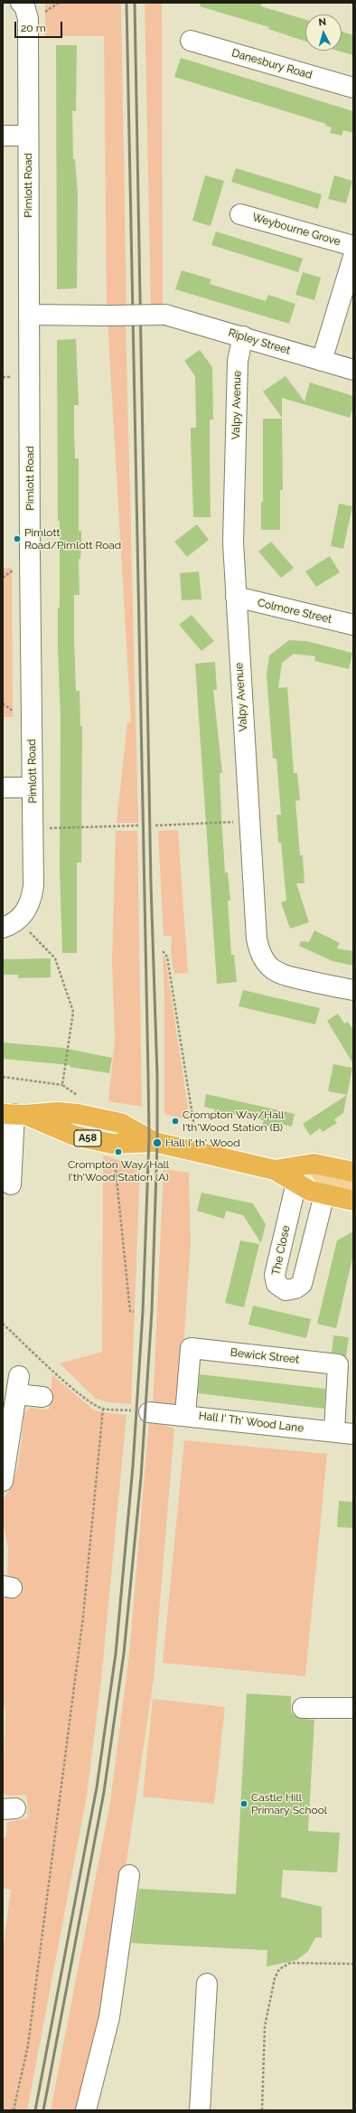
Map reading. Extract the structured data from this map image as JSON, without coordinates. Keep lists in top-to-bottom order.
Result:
{
  "streets": {
    "highway": ["A58"],
    "street": [
      "Danesbury Road",
      "Pimlott Road",
      "Weybourne Grove",
      "Ripley Street",
      "Valpy Avenue",
      "Colmore Street",
      "The Close",
      "Bewick Street",
      "Hall I' Th' Wood Lane"
    ]
  },
  "crossings": [
    ["Pimlott Road", "Ripley Street"],
    ["Ripley Street", "Valpy Avenue"],
    ["Valpy Avenue", "Colmore Street"],
    ["A58", "The Close"],
    ["Bewick Street", "Hall I' Th' Wood Lane"]
  ],
  "places": [
    "Pimlott Road/Pimlott Road",
    "Crompton Way/Hall I'th'Wood Station (B)",
    "Hall i' th' Wood",
    "Crompton Way/Hall I'th'Wood Station (A)",
    "Castle Hill Primary School"
  ],
  "scale_bar": "20 m",
  "north": "top"
}
